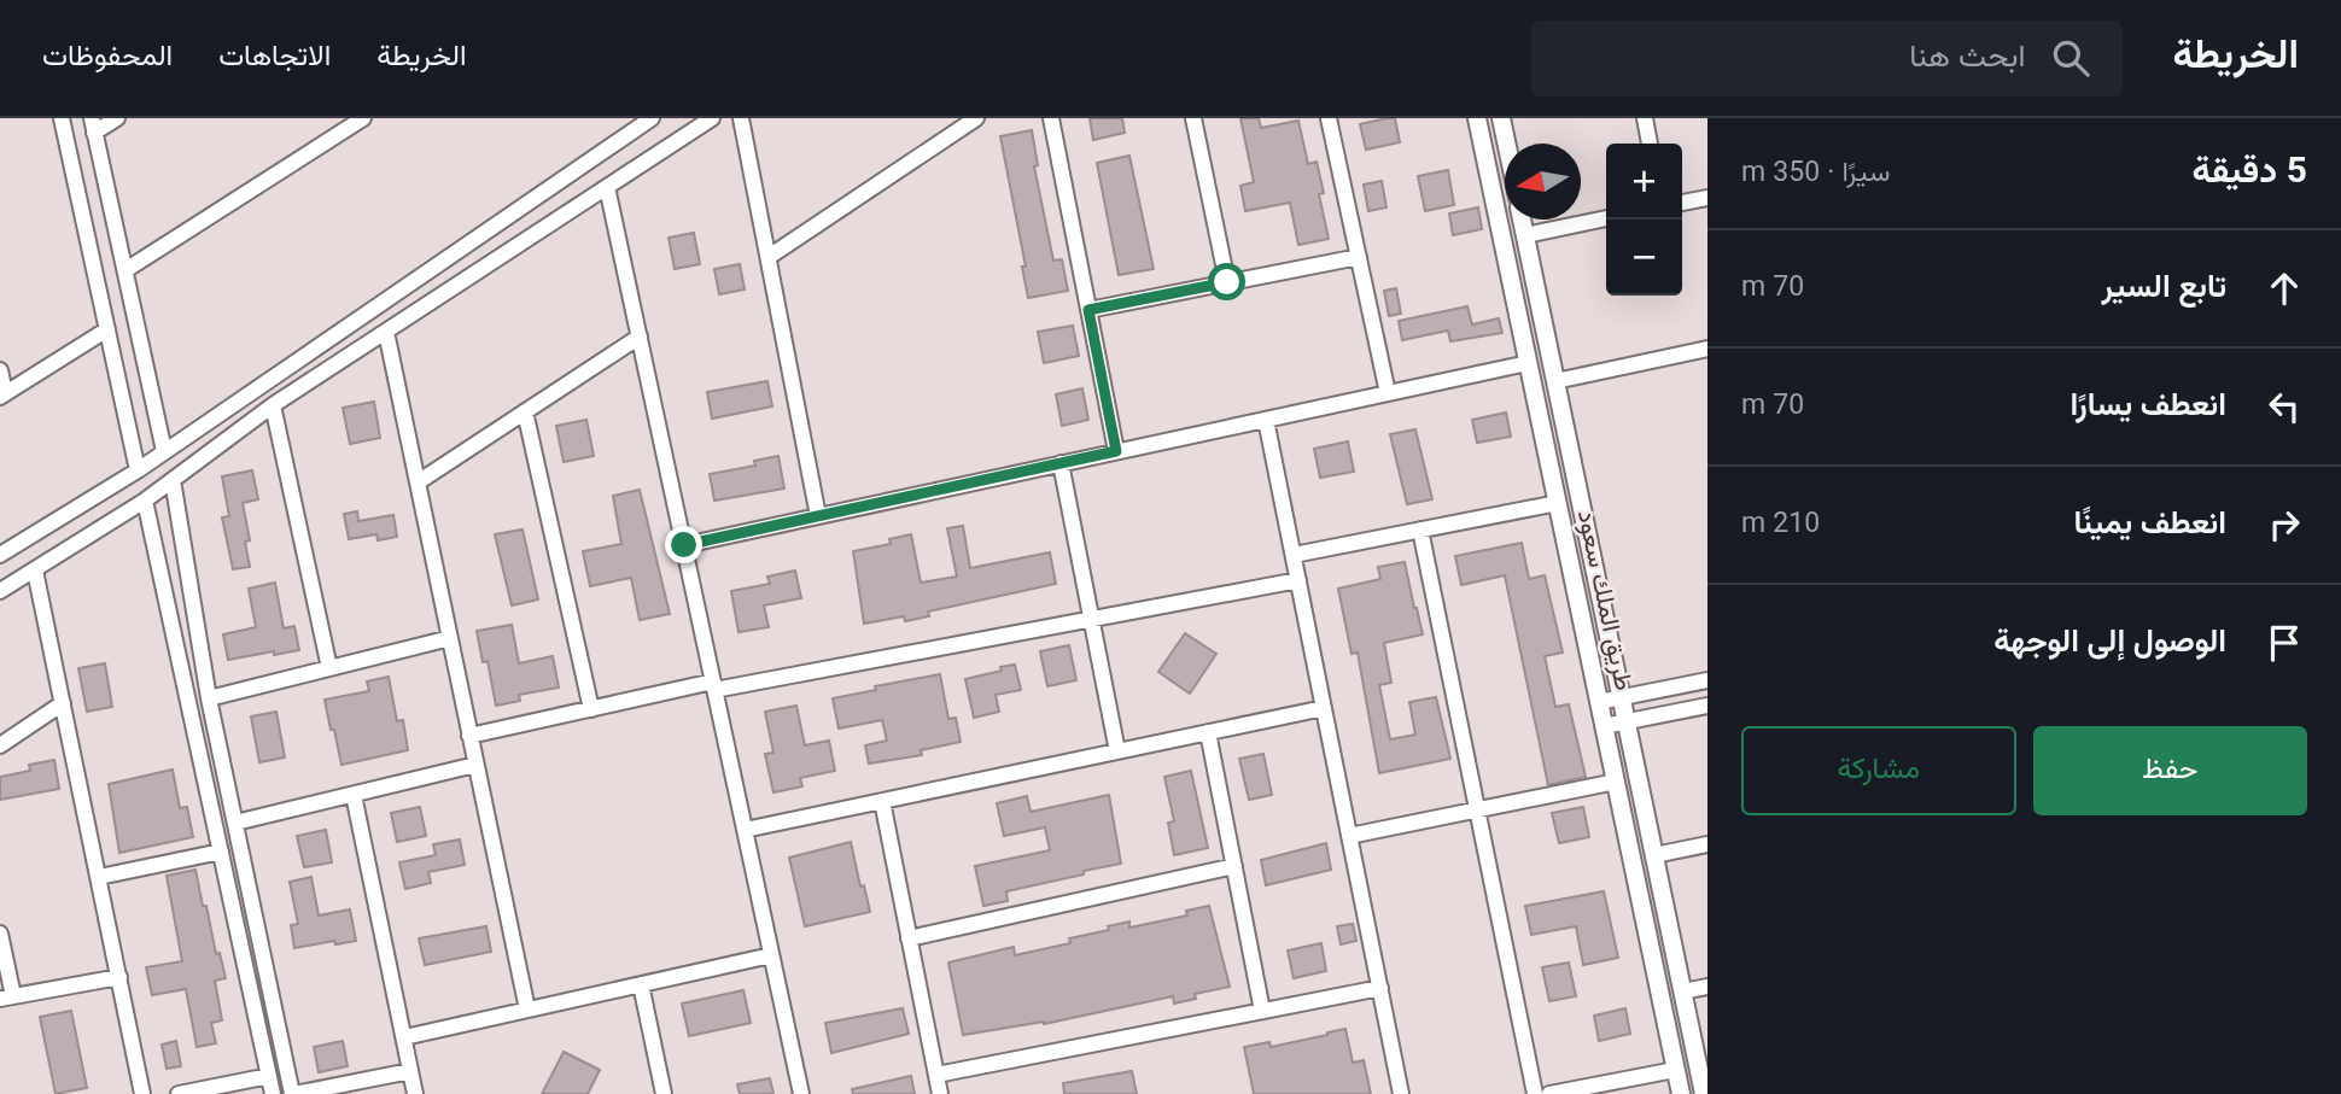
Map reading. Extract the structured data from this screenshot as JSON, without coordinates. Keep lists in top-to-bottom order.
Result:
{
  "streets": {
    "main road": ["طريق الملك سعود"]
  },
  "north": "left",
  "page": {
    "header": "الخريطة",
    "search": "ابحث هنا",
    "nav": ["الخريطة", "الاتجاهات", "المحفوظات"],
    "heading": ["5 دقيقة", "سيرًا · 350 m"],
    "map_buttons": ["+", "−"],
    "list": [
      ["تابع السير", "70 m"],
      ["انعطف يسارًا", "70 m"],
      ["انعطف يمينًا", "210 m"],
      "الوصول إلى الوجهة"
    ],
    "buttons": ["حفظ", "مشاركة"]
  }
}
